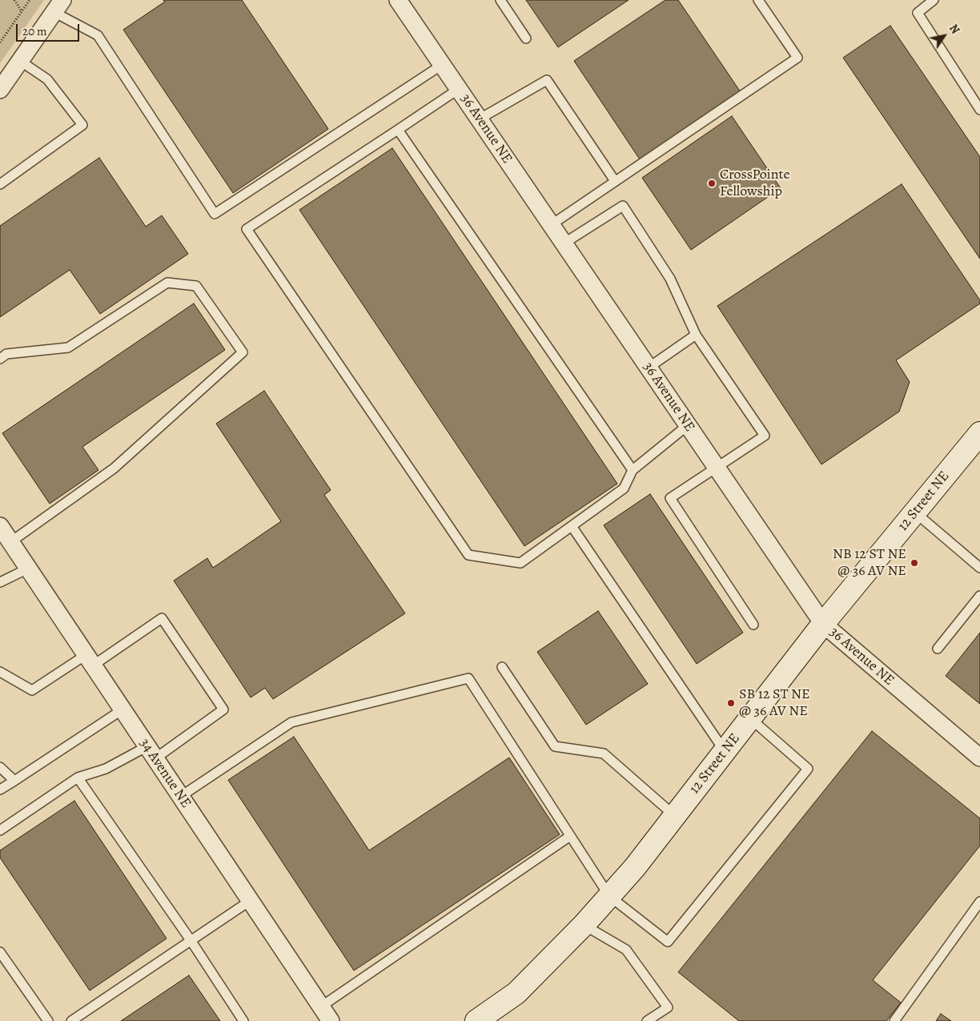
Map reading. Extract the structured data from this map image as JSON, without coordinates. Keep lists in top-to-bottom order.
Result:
{
  "streets": {
    "street": ["36 Avenue NE", "12 Street NE", "34 Avenue NE"]
  },
  "crossings": [
    ["36 Avenue NE", "12 Street NE"]
  ],
  "places": ["CrossPointe Fellowship", "NB 12 ST NE @ 36 AV NE", "SB 12 ST NE @ 36 AV NE"],
  "scale_bar": "20 m",
  "north": "top right"
}
